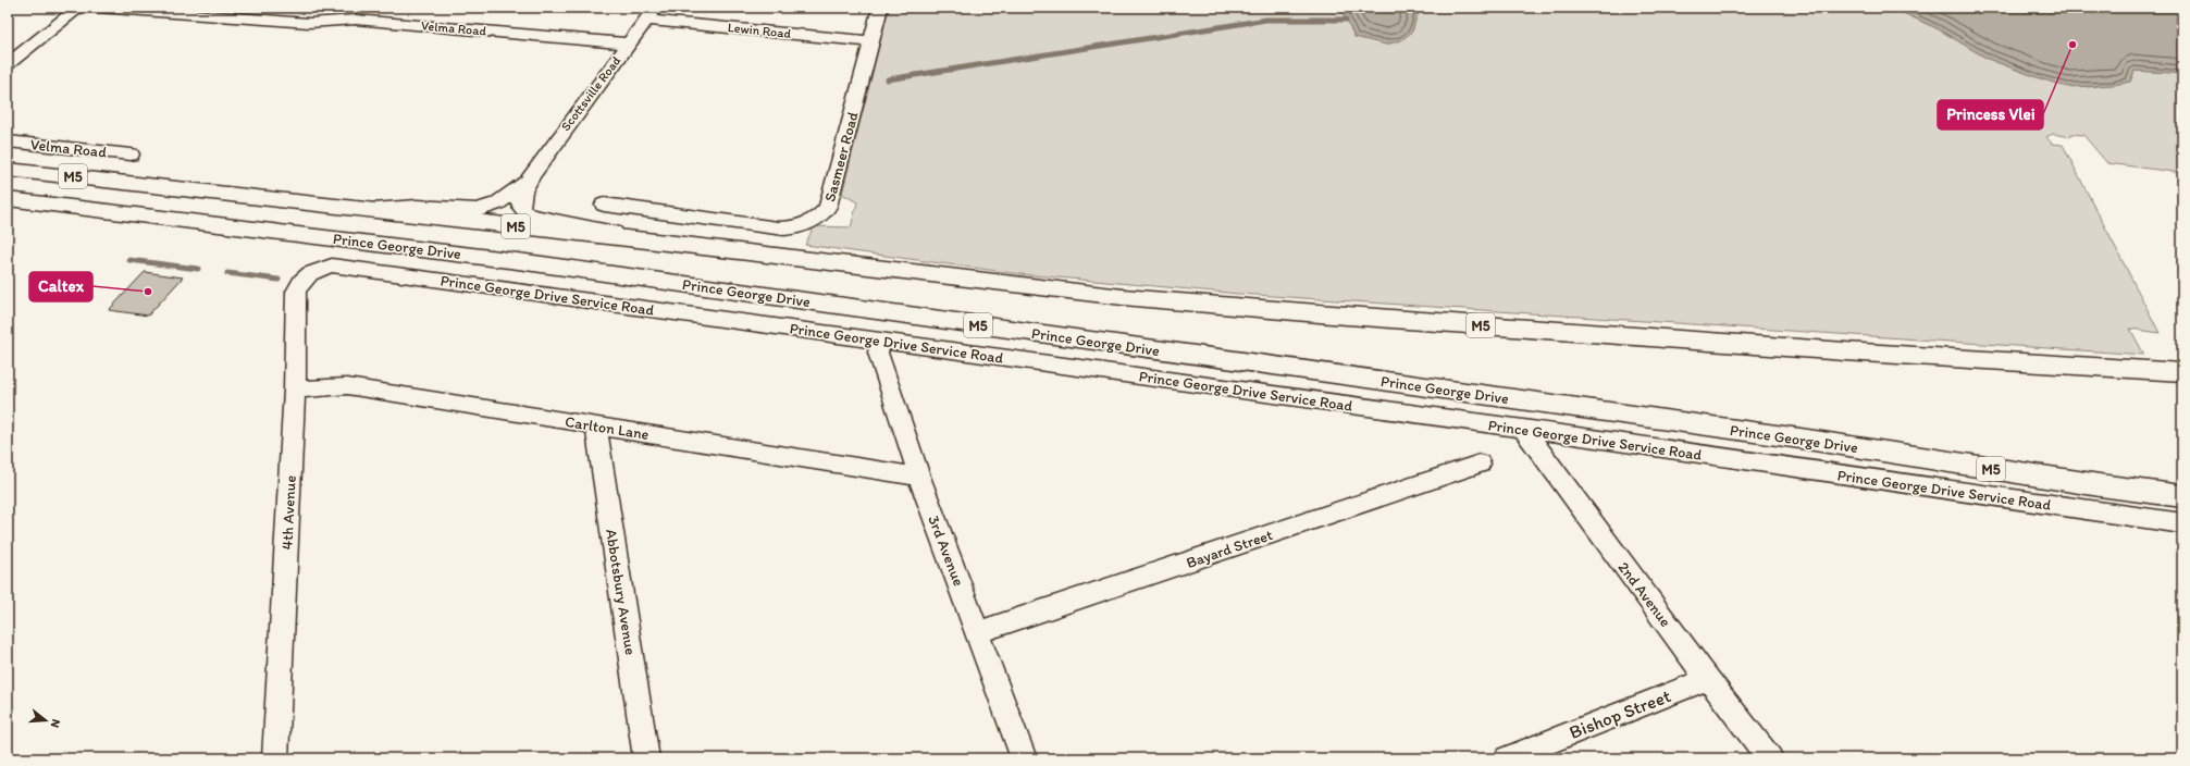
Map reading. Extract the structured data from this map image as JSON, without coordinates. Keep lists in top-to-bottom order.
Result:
{
  "streets": {
    "main road": ["M5", "Prince George Drive"],
    "street": [
      "Velma Road",
      "Lewin Road",
      "Scottsville Road",
      "Sasmeer Road",
      "Prince George Drive Service Road",
      "Carlton Lane",
      "4th Avenue",
      "Bayard Street",
      "3rd Avenue",
      "Abbotsbury Avenue",
      "2nd Avenue",
      "Bishop Street"
    ]
  },
  "crossings": [
    ["Velma Road", "Scottsville Road"],
    ["Lewin Road", "Scottsville Road"],
    ["Lewin Road", "Sasmeer Road"],
    ["Scottsville Road", "Prince George Drive"],
    ["Prince George Drive Service Road", "4th Avenue"],
    ["Prince George Drive Service Road", "3rd Avenue"],
    ["Prince George Drive Service Road", "2nd Avenue"],
    ["Carlton Lane", "4th Avenue"],
    ["Carlton Lane", "3rd Avenue"],
    ["Carlton Lane", "Abbotsbury Avenue"],
    ["Bayard Street", "3rd Avenue"],
    ["2nd Avenue", "Bishop Street"]
  ],
  "places": ["Princess Vlei", "Caltex"],
  "north": "right"
}
